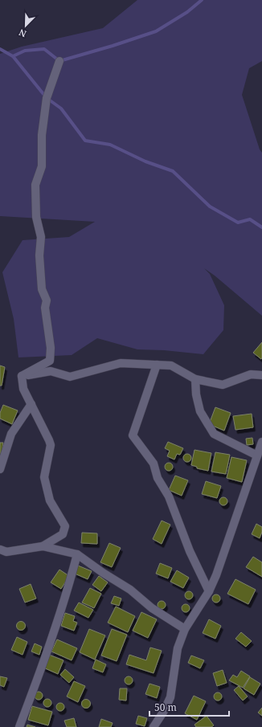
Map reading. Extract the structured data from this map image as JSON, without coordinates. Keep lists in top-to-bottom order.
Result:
{
  "scale_bar": "50 m",
  "north": "bottom left"
}
